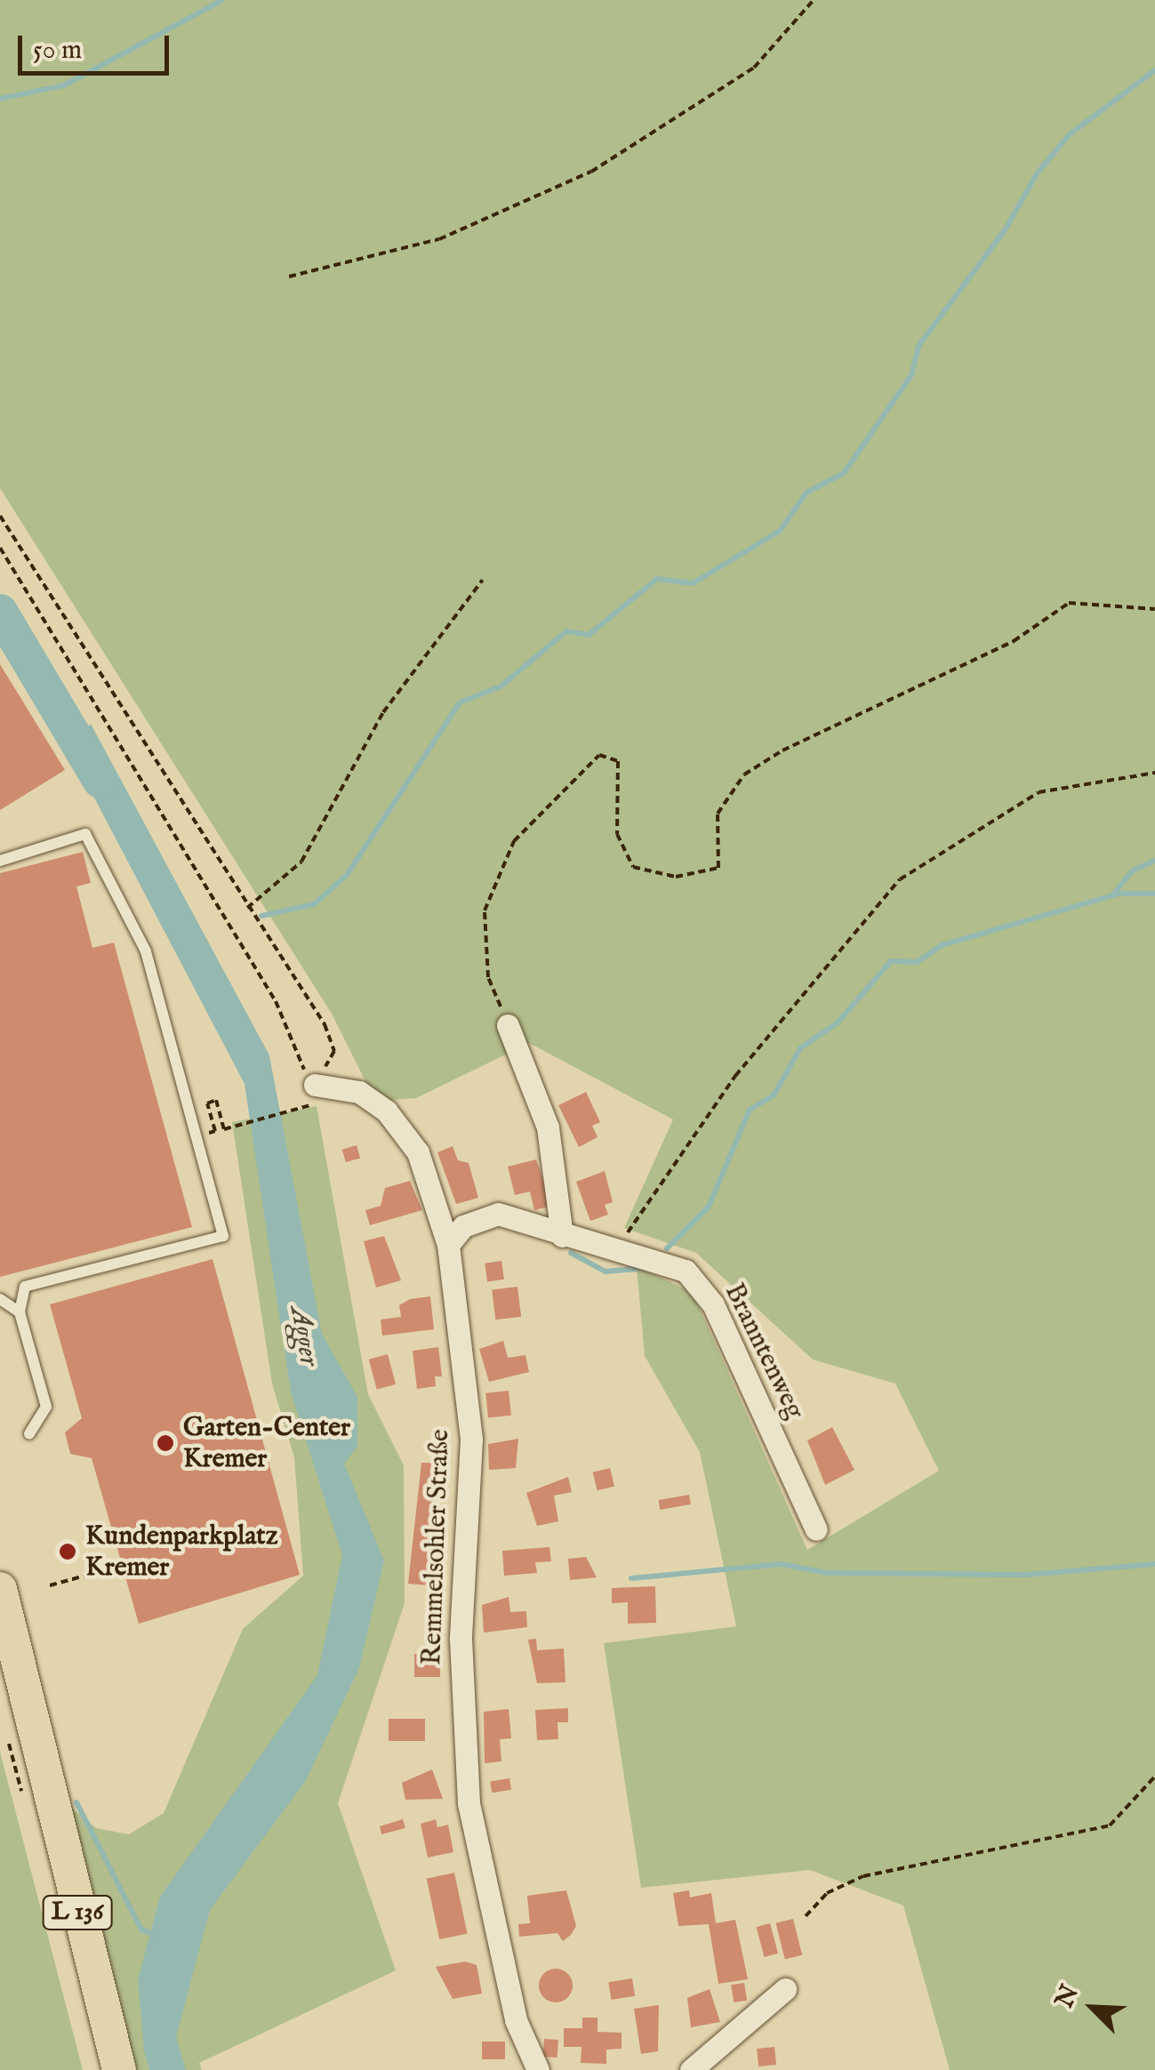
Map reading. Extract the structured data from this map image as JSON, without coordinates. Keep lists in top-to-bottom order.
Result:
{
  "streets": {
    "main road": ["L 136"],
    "street": ["Branntenweg", "Remmelsohler Straße"]
  },
  "crossings": [
    ["Branntenweg", "Remmelsohler Straße"]
  ],
  "water": ["Agger"],
  "places": ["Garten-Center Kremer", "Kundenparkplatz Kremer"],
  "scale_bar": "50 m",
  "north": "top left"
}
